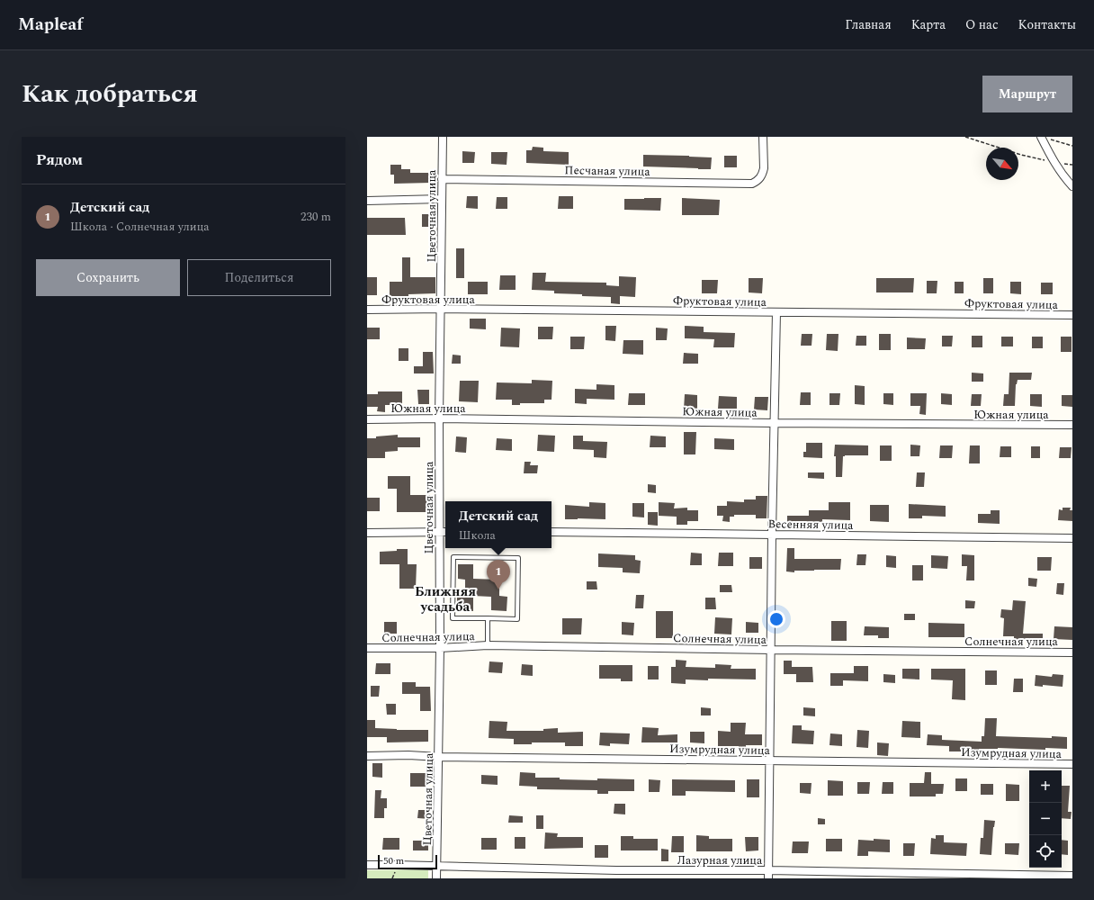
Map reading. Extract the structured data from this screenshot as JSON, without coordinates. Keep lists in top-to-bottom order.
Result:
{
  "streets": {
    "street": [
      "Песчаная улица",
      "Цветочная улица",
      "Фруктовая улица",
      "Южная улица",
      "Весенняя улица",
      "Солнечная улица",
      "Изумрудная улица",
      "Лазурная улица"
    ]
  },
  "crossings": [
    ["Песчаная улица", "Цветочная улица"],
    ["Цветочная улица", "Фруктовая улица"],
    ["Цветочная улица", "Южная улица"],
    ["Цветочная улица", "Солнечная улица"],
    ["Цветочная улица", "Изумрудная улица"],
    ["Цветочная улица", "Лазурная улица"]
  ],
  "districts": ["Ближняя усадьба"],
  "scale_bar": "50 m",
  "north": "bottom right",
  "page": {
    "header": "Mapleaf",
    "nav": [
      "Главная",
      "Карта",
      "О нас",
      "Контакты"
    ],
    "title": "Как добраться",
    "buttons": [
      "Маршрут",
      ["Сохранить", "Поделиться"]
    ],
    "heading": "Рядом",
    "list": [
      {
        "mark": "1",
        "name": "Детский сад",
        "note": "Школа · Солнечная улица",
        "value": "230 m"
      }
    ],
    "popup": ["Детский сад", "Школа"],
    "pins": "1",
    "map_buttons": ["+", "−"],
    "scale": "50 m"
  }
}
